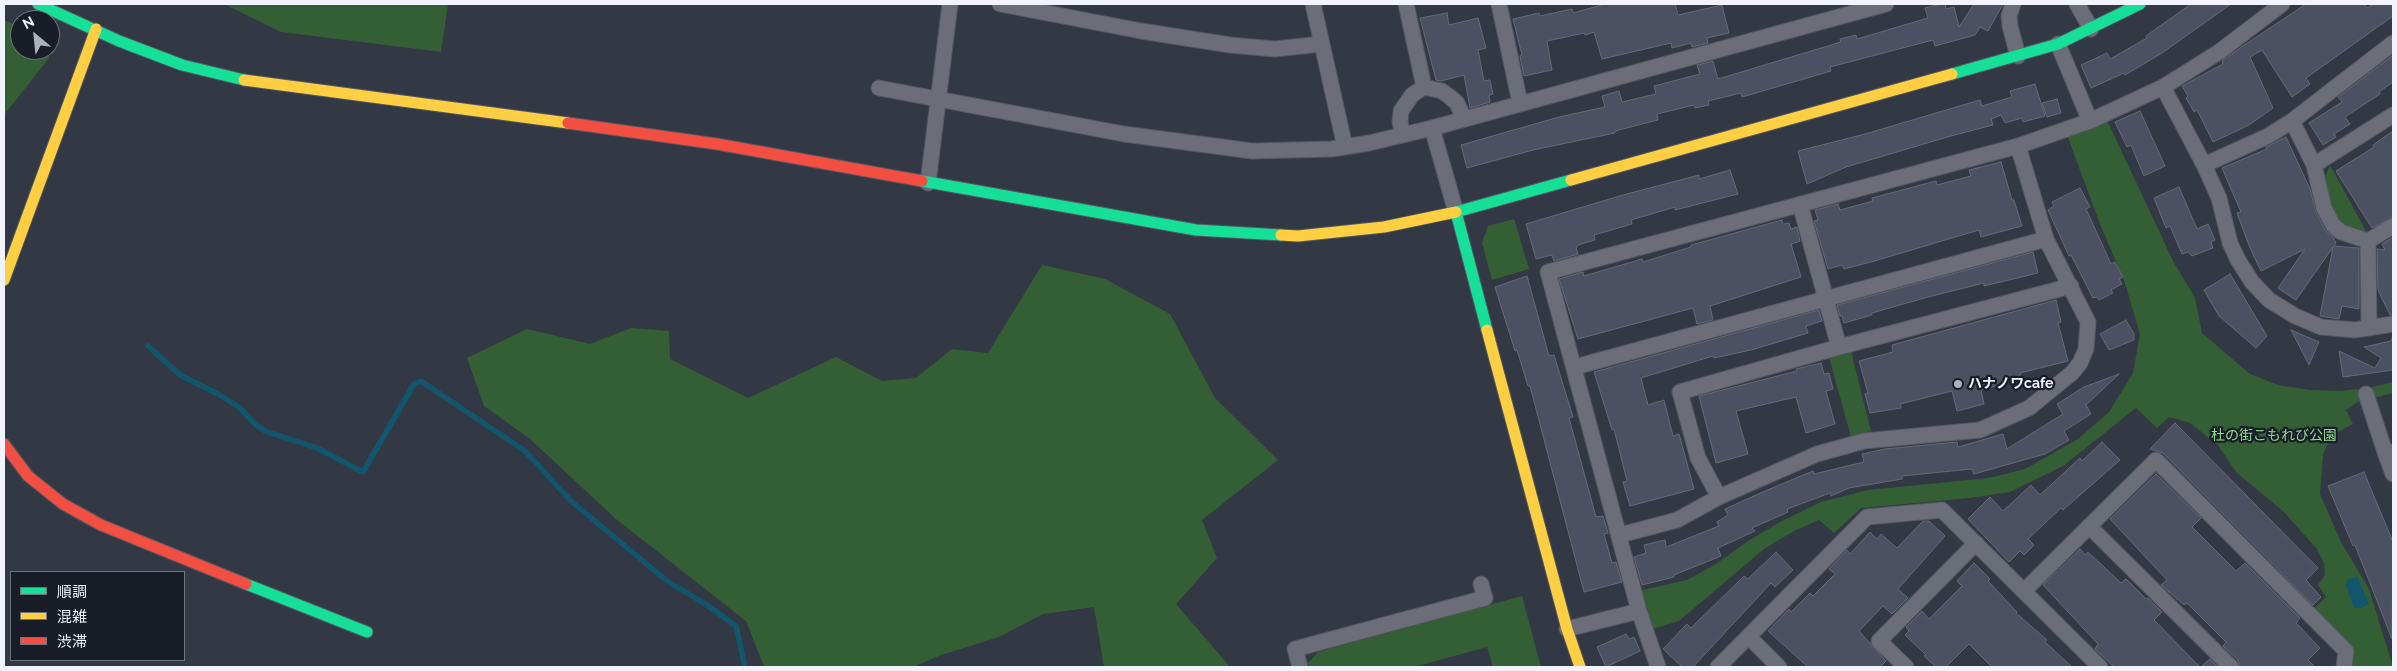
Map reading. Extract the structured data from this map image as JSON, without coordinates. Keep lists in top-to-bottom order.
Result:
{
  "parks": ["杜の街こもれび公園"],
  "places": ["ハナノワcafe"],
  "legend": ["順調", "混雑", "渋滞"],
  "north": "top left"
}
